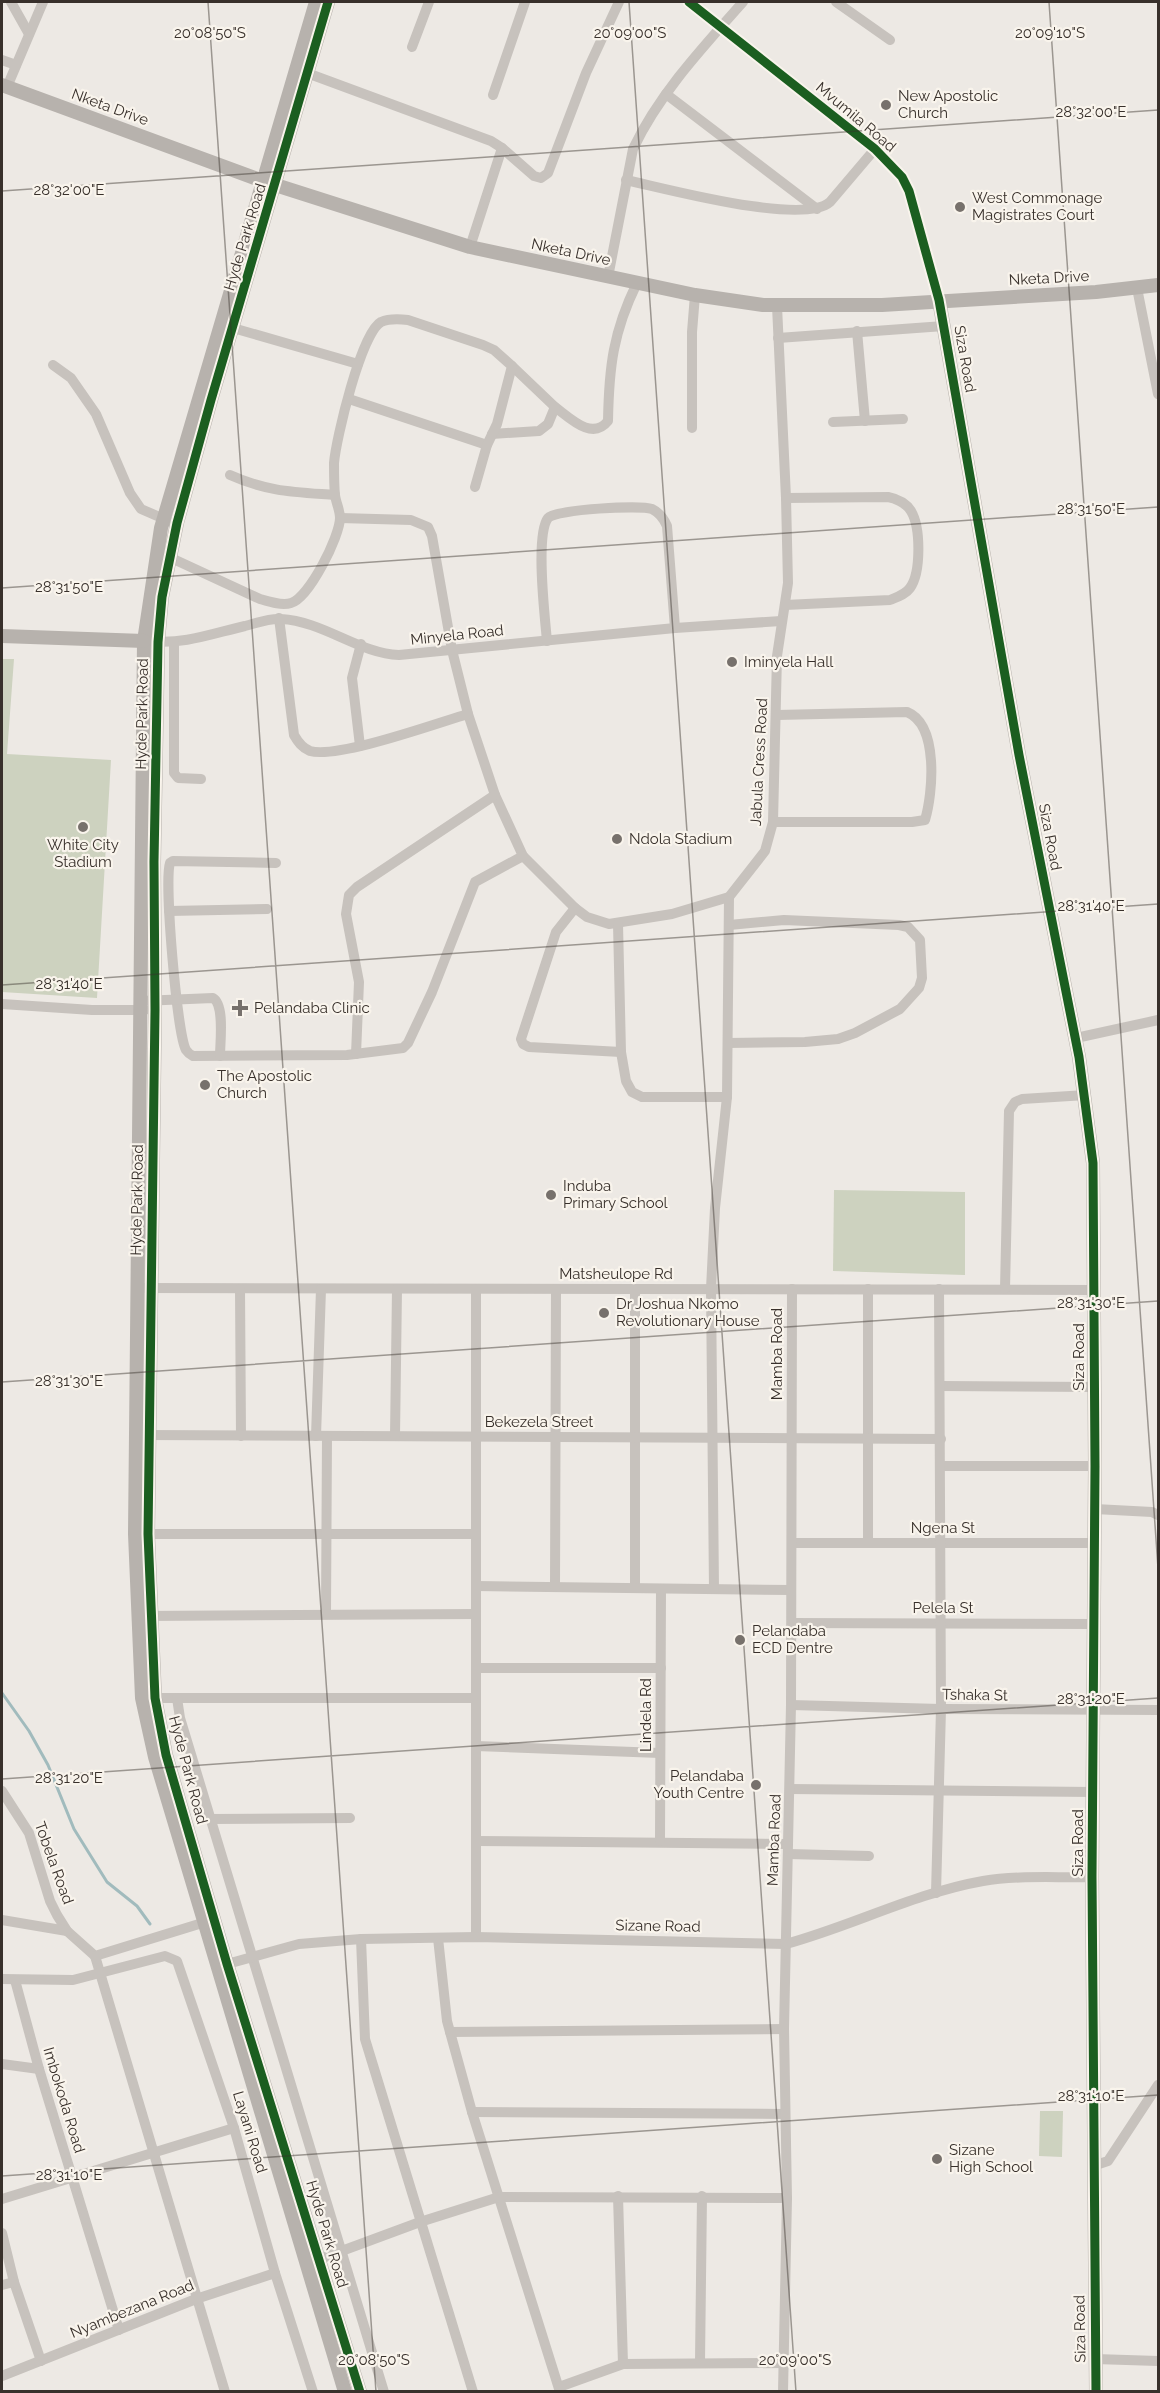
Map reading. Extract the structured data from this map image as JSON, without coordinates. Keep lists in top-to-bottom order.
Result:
{
  "streets": {
    "street": [
      "Nketa Drive",
      "Mvumila Road",
      "Hyde Park Road",
      "Siza Road",
      "Minyela Road",
      "Jabula Cress Road",
      "Matsheulope Rd",
      "Mamba Road",
      "Bekezela Street",
      "Ngena St",
      "Pelela St",
      "Tshaka St",
      "Lindela Rd",
      "Tobela Road",
      "Sizane Road",
      "Imbokoda Road",
      "Layani Road",
      "Nyambezana Road"
    ]
  },
  "crossings": [
    ["Nketa Drive", "Mvumila Road"],
    ["Nketa Drive", "Hyde Park Road"],
    ["Nketa Drive", "Siza Road"],
    ["Nketa Drive", "Jabula Cress Road"],
    ["Mvumila Road", "Siza Road"],
    ["Hyde Park Road", "Minyela Road"],
    ["Hyde Park Road", "Matsheulope Rd"],
    ["Hyde Park Road", "Bekezela Street"],
    ["Hyde Park Road", "Sizane Road"],
    ["Siza Road", "Matsheulope Rd"],
    ["Siza Road", "Ngena St"],
    ["Siza Road", "Pelela St"],
    ["Siza Road", "Tshaka St"],
    ["Siza Road", "Sizane Road"],
    ["Minyela Road", "Jabula Cress Road"],
    ["Matsheulope Rd", "Mamba Road"],
    ["Mamba Road", "Bekezela Street"],
    ["Mamba Road", "Ngena St"],
    ["Mamba Road", "Pelela St"],
    ["Mamba Road", "Tshaka St"],
    ["Mamba Road", "Sizane Road"],
    ["Imbokoda Road", "Nyambezana Road"],
    ["Layani Road", "Nyambezana Road"]
  ],
  "places": {
    "other": [
      "New Apostolic Church",
      "West Commonage Magistrates Court",
      "Iminyela Hall",
      "White City Stadium",
      "Ndola Stadium",
      "The Apostolic Church",
      "Induba Primary School",
      "Dr Joshua Nkomo Revolutionary House",
      "Pelandaba ECD Dentre",
      "Pelandaba Youth Centre",
      "Sizane High School"
    ],
    "health": ["Pelandaba Clinic"]
  },
  "coordinates": [
    "20°08'50\"S",
    "20°09'00\"S",
    "20°09'10\"S",
    "28°32'00\"E",
    "28°31'50\"E",
    "28°31'40\"E",
    "28°31'30\"E",
    "28°31'20\"E",
    "28°31'10\"E"
  ]
}
